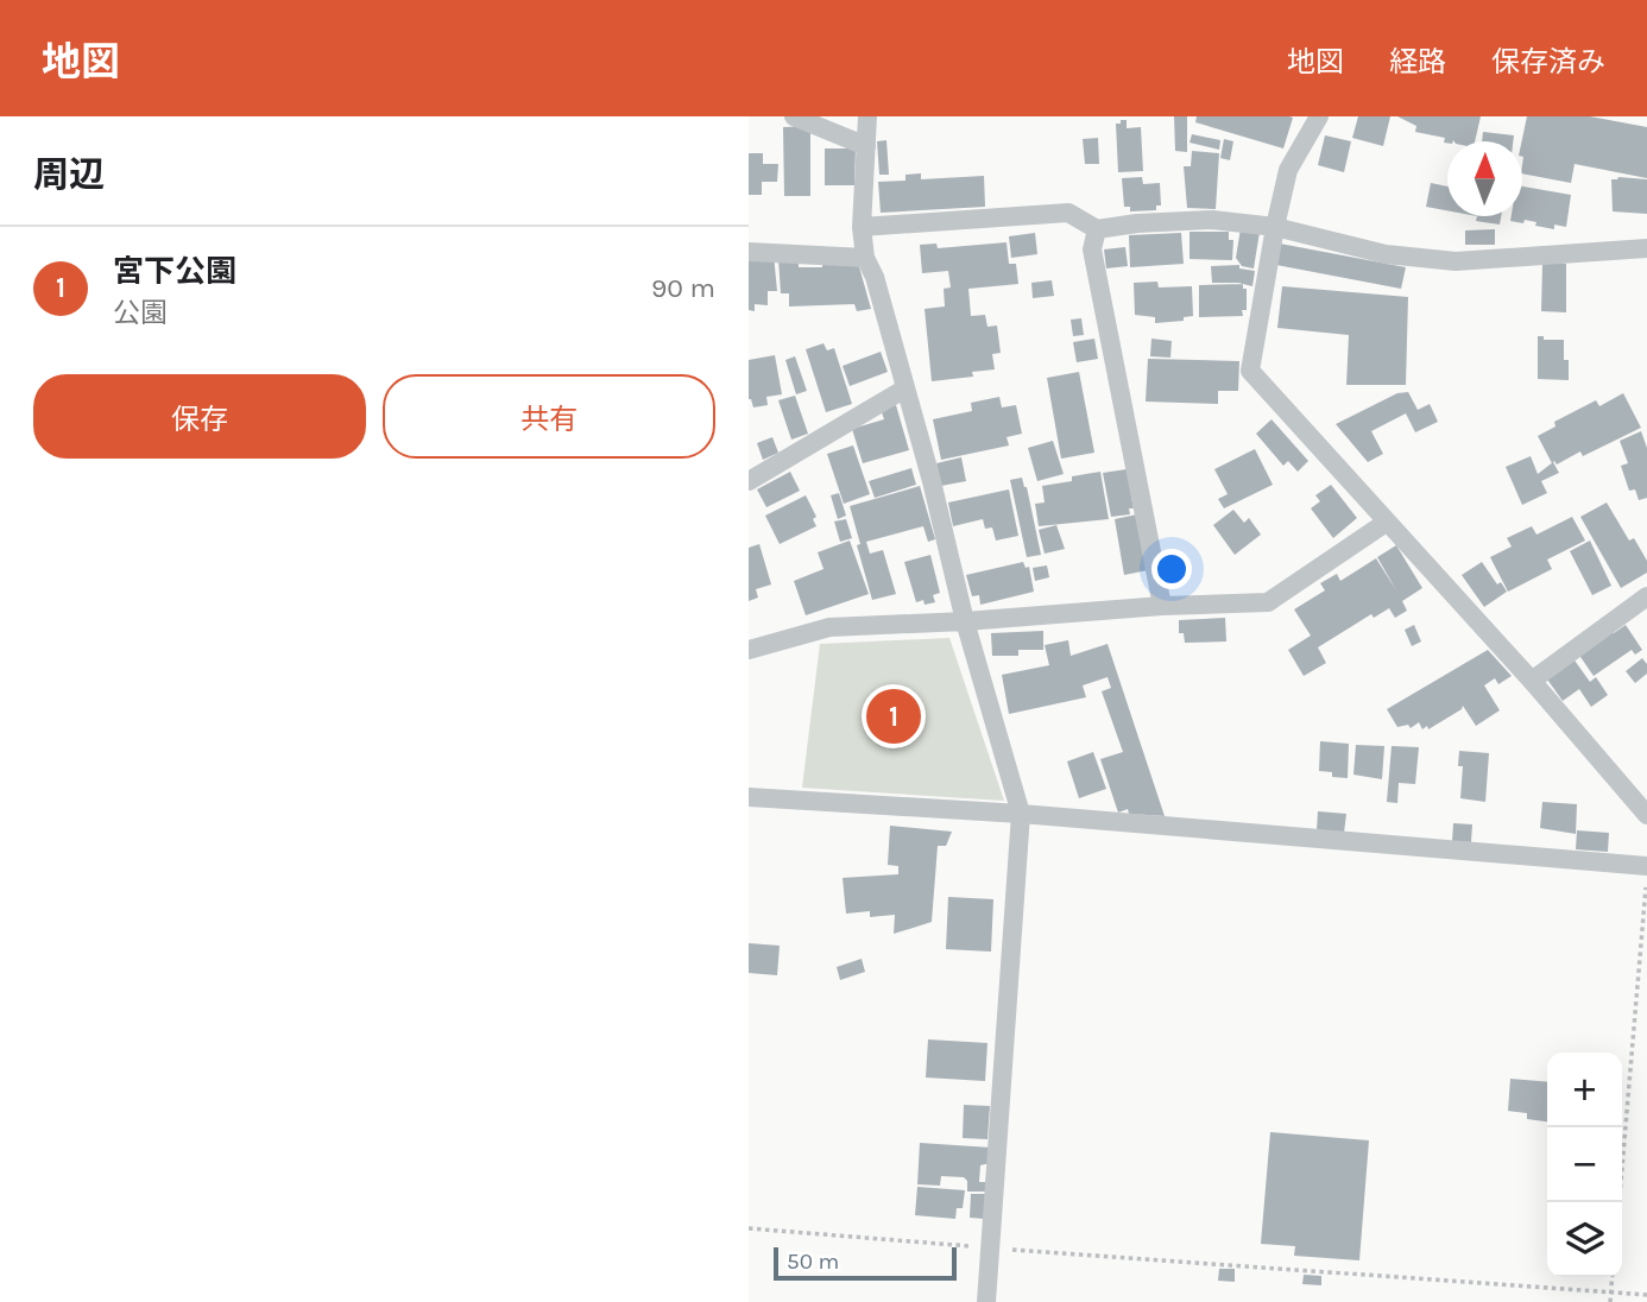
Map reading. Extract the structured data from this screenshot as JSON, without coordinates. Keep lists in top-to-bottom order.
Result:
{
  "scale_bar": "50 m",
  "north": "top",
  "page": {
    "header": "地図",
    "nav": ["地図", "経路", "保存済み"],
    "heading": "周辺",
    "list": [
      {
        "mark": "1",
        "name": "宮下公園",
        "note": "公園",
        "value": "90 m"
      }
    ],
    "buttons": ["保存", "共有"],
    "pins": "1",
    "map_buttons": ["+", "−"],
    "scale": "50 m"
  }
}
